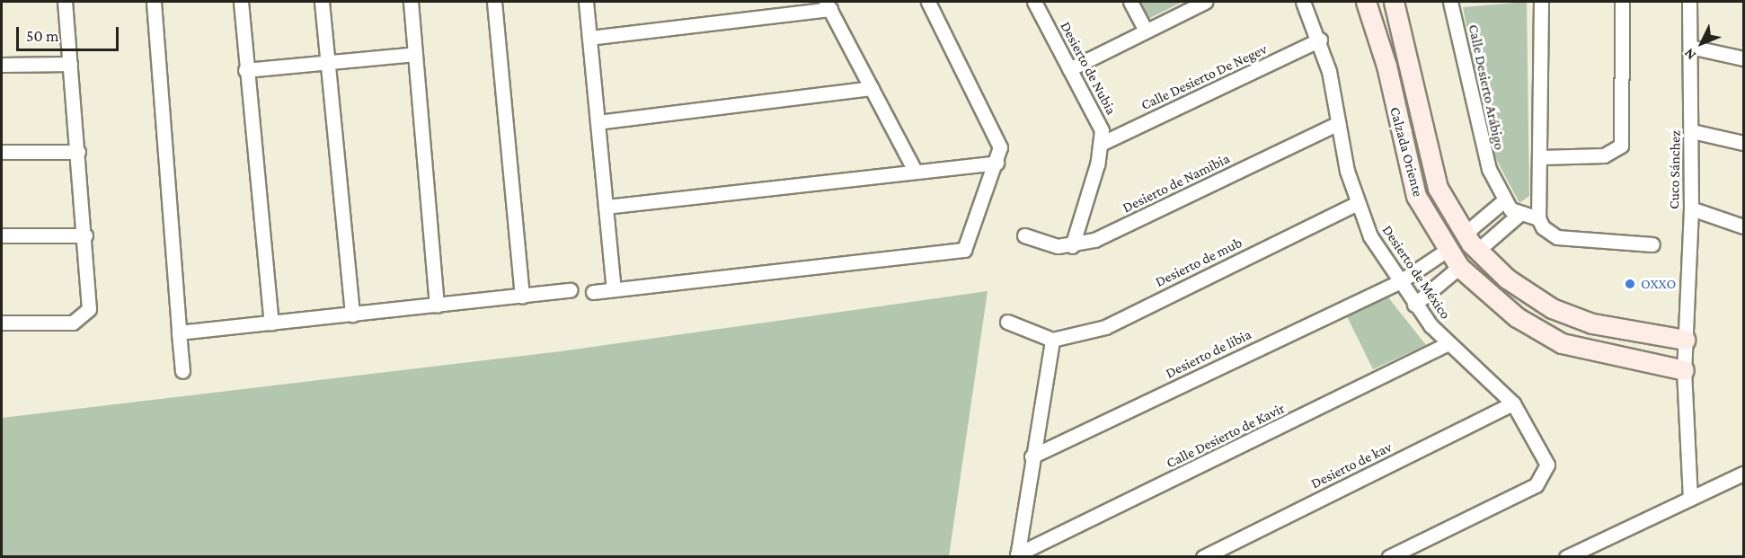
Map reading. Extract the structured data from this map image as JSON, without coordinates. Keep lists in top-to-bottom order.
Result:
{
  "streets": {
    "street": [
      "Desierto de Nubia",
      "Calle Desierto De Negev",
      "Calle Desierto Arábigo",
      "Calzada Oriente",
      "Cuco Sánchez",
      "Desierto de Namibia",
      "Desierto de mub",
      "Desierto de México",
      "Desierto de libia",
      "Calle Desierto de Kavir",
      "Desierto de kav"
    ]
  },
  "crossings": [
    ["Desierto de Nubia", "Calle Desierto De Negev"],
    ["Desierto de Nubia", "Desierto de Namibia"],
    ["Calle Desierto De Negev", "Desierto de México"],
    ["Calzada Oriente", "Cuco Sánchez"],
    ["Calzada Oriente", "Desierto de libia"],
    ["Desierto de Namibia", "Desierto de México"],
    ["Desierto de mub", "Desierto de México"],
    ["Desierto de México", "Desierto de libia"],
    ["Desierto de México", "Calle Desierto de Kavir"],
    ["Desierto de México", "Desierto de kav"]
  ],
  "places": ["OXXO"],
  "scale_bar": "50 m",
  "north": "bottom left"
}
